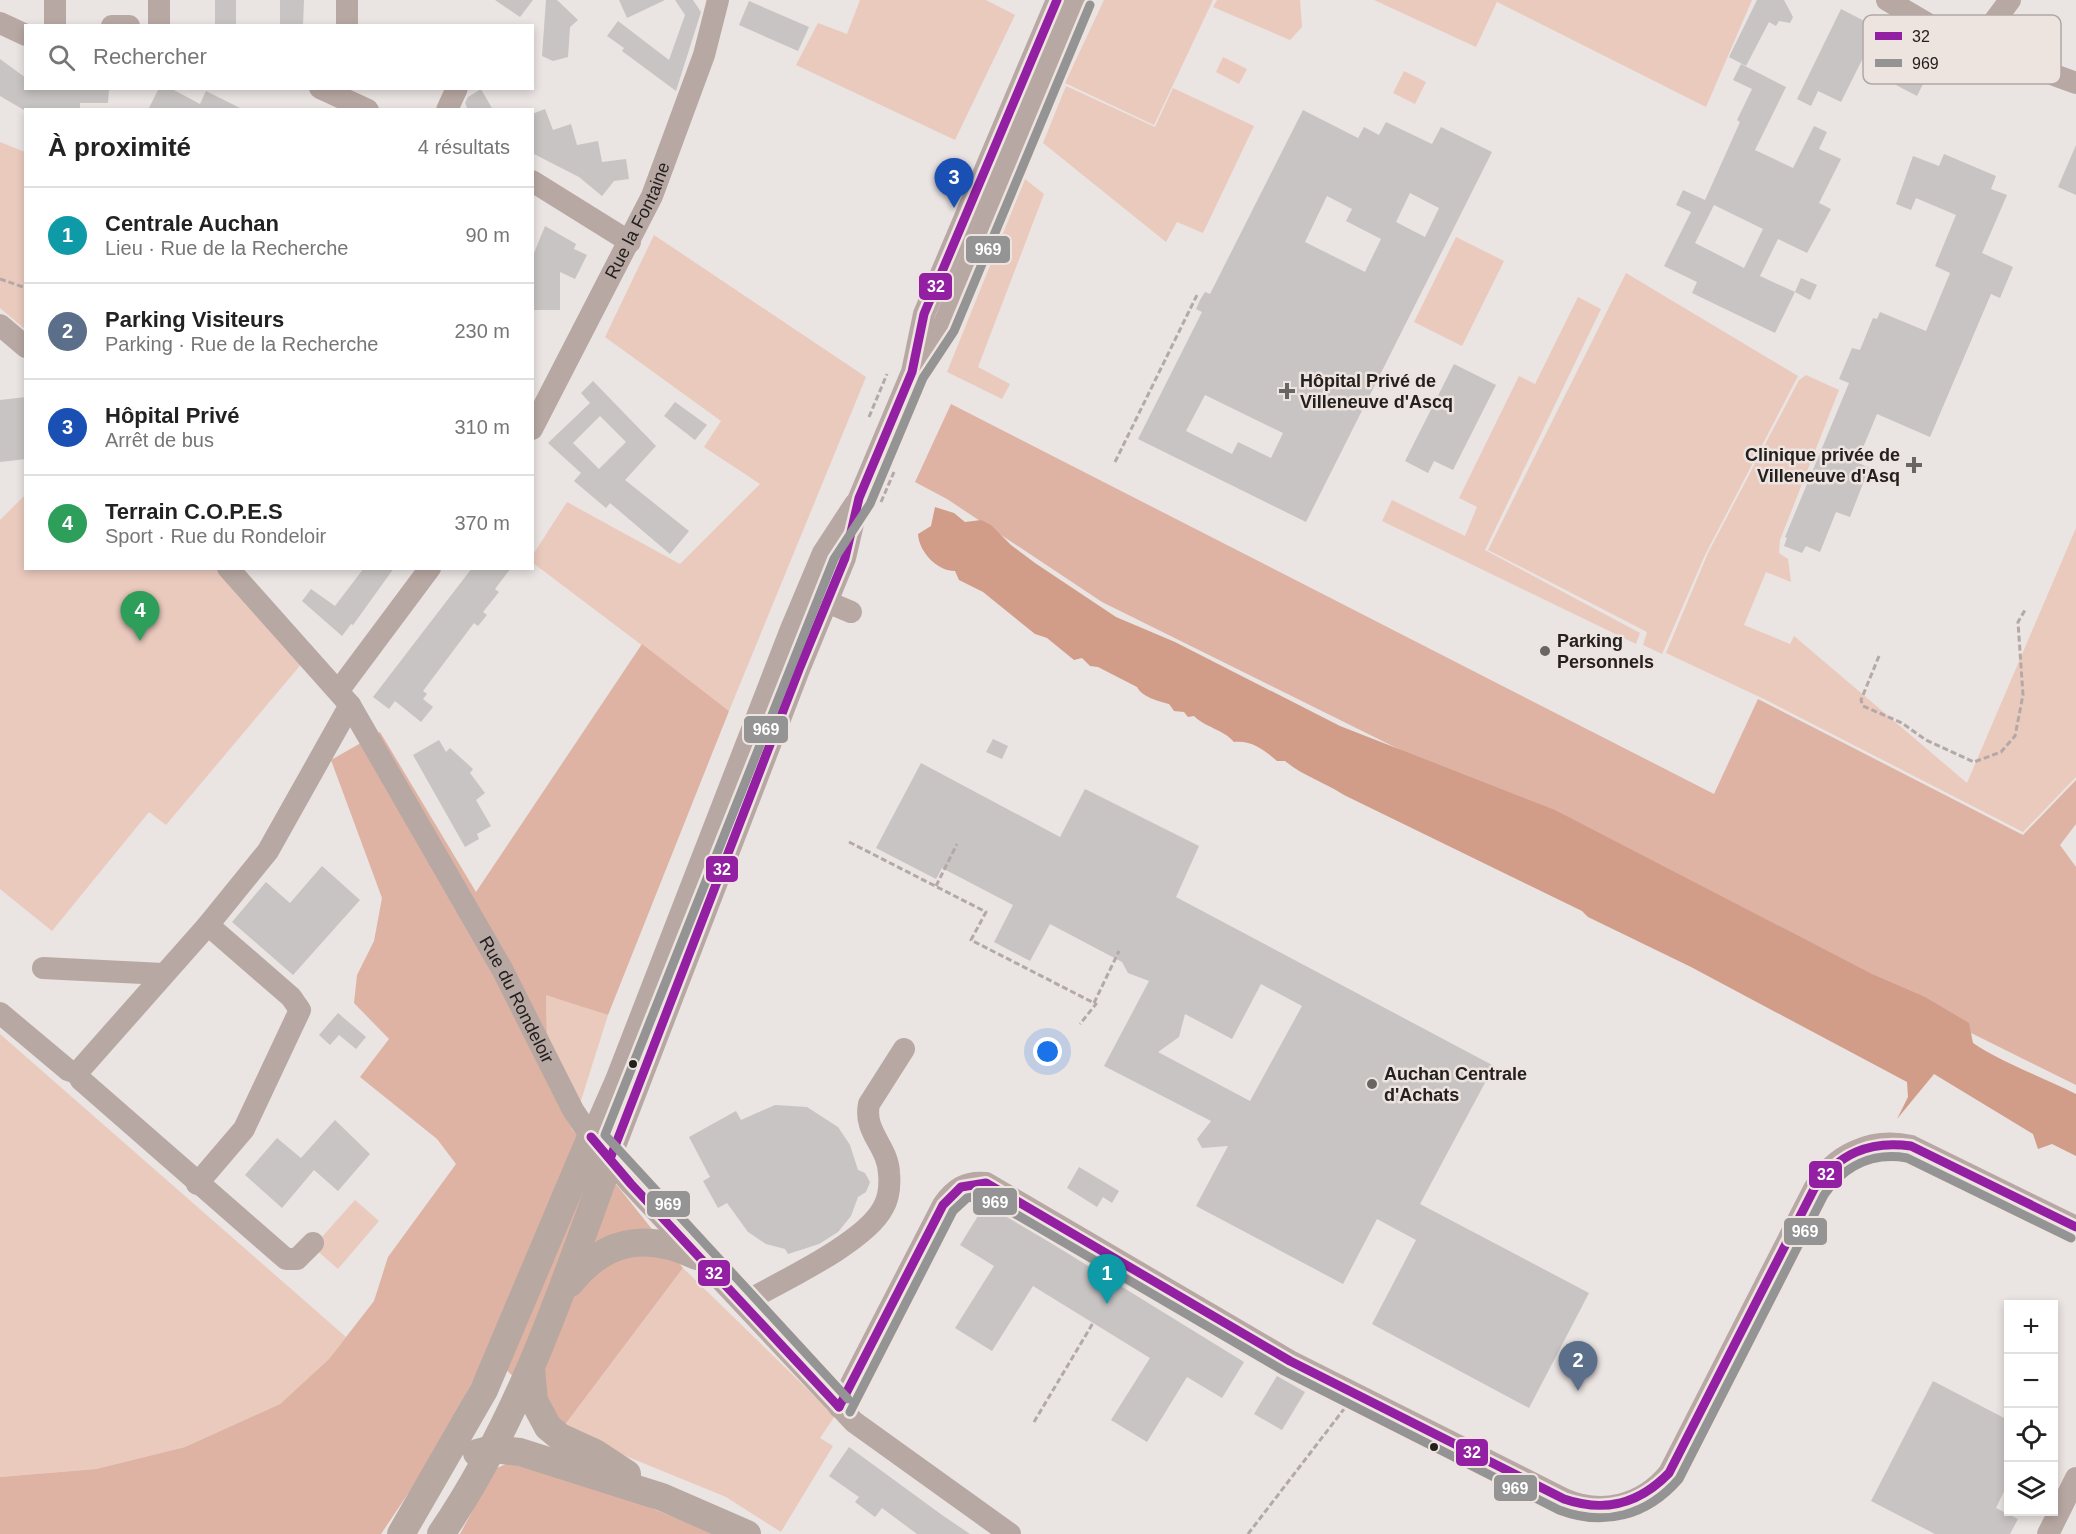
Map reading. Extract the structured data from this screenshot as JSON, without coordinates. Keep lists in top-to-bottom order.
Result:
{
  "streets": {
    "street": ["Rue la Fontaine", "Rue du Rondeloir"]
  },
  "places": {
    "health": ["Hôpital Privé de Villeneuve d'Ascq", "Clinique privée de Villeneuve d'Asq"],
    "other": ["Parking Personnels", "Auchan Centrale d'Achats"]
  },
  "lines": ["transit line 32", "transit line 969"],
  "legend": ["32", "969"],
  "page": {
    "search": "Rechercher",
    "heading": ["À proximité", "4 résultats"],
    "pins": [
      "3",
      "4",
      "1",
      "2"
    ],
    "list": [
      {
        "mark": "1",
        "name": "Centrale Auchan",
        "note": "Lieu · Rue de la Recherche",
        "value": "90 m"
      },
      {
        "mark": "2",
        "name": "Parking Visiteurs",
        "note": "Parking · Rue de la Recherche",
        "value": "230 m"
      },
      {
        "mark": "3",
        "name": "Hôpital Privé",
        "note": "Arrêt de bus",
        "value": "310 m"
      },
      {
        "mark": "4",
        "name": "Terrain C.O.P.E.S",
        "note": "Sport · Rue du Rondeloir",
        "value": "370 m"
      }
    ],
    "map_buttons": ["+", "−"]
  }
}
